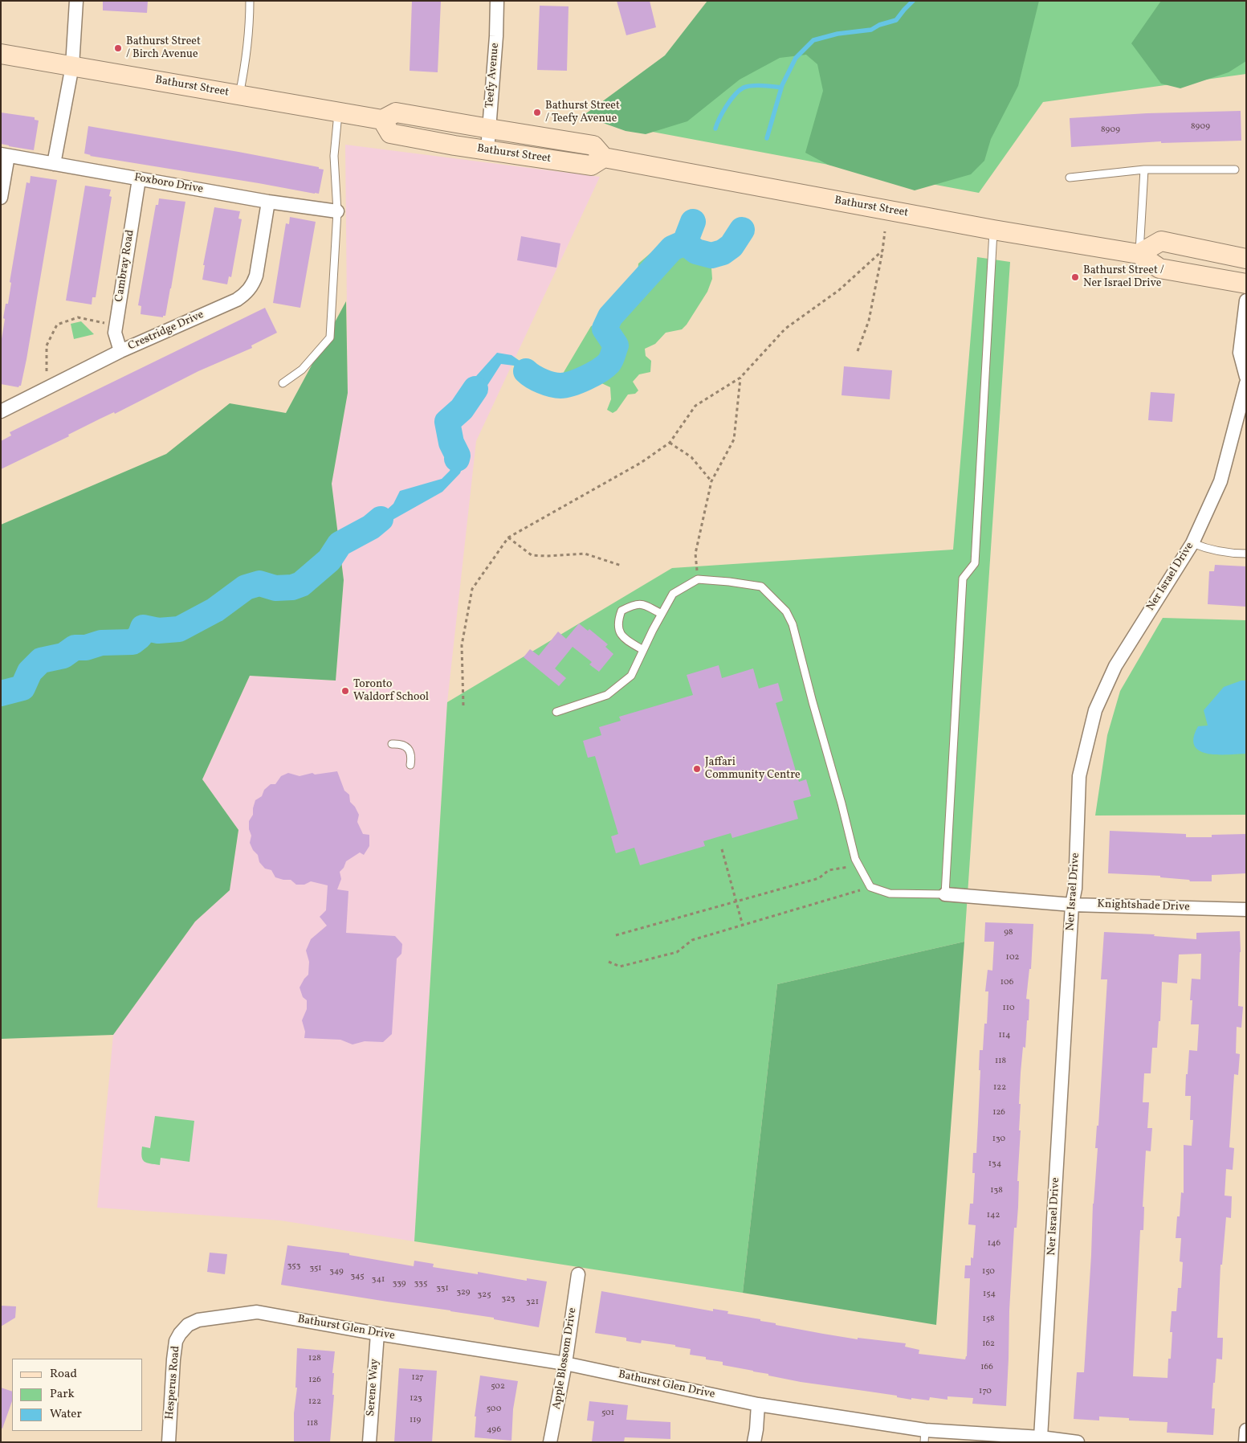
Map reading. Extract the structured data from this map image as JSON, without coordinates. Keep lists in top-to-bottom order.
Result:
{
  "streets": {
    "main road": ["Bathurst Street"],
    "street": [
      "Teefy Avenue",
      "Foxboro Drive",
      "Cambray Road",
      "Crestridge Drive",
      "Ner Israel Drive",
      "Knightshade Drive",
      "Bathurst Glen Drive",
      "Apple Blossom Drive",
      "Hesperus Road",
      "Serene Way"
    ]
  },
  "crossings": [
    ["Teefy Avenue", "Bathurst Street"],
    ["Foxboro Drive", "Cambray Road"],
    ["Foxboro Drive", "Crestridge Drive"],
    ["Cambray Road", "Crestridge Drive"],
    ["Ner Israel Drive", "Knightshade Drive"],
    ["Ner Israel Drive", "Bathurst Glen Drive"],
    ["Bathurst Glen Drive", "Apple Blossom Drive"],
    ["Bathurst Glen Drive", "Hesperus Road"],
    ["Bathurst Glen Drive", "Serene Way"]
  ],
  "places": [
    "Bathurst Street / Birch Avenue",
    "Bathurst Street / Teefy Avenue",
    "Bathurst Street / Ner Israel Drive",
    "Toronto Waldorf School",
    "Jaffari Community Centre"
  ],
  "house_numbers": [
    "8909",
    "8909",
    "98",
    "102",
    "106",
    "110",
    "114",
    "118",
    "122",
    "126",
    "130",
    "134",
    "138",
    "142",
    "146",
    "353",
    "351",
    "349",
    "150",
    "345",
    "341",
    "339",
    "335",
    "331",
    "329",
    "154",
    "325",
    "323",
    "321",
    "158",
    "162",
    "128",
    "166",
    "127",
    "126",
    "502",
    "170",
    "123",
    "122",
    "500",
    "501",
    "119",
    "118",
    "496"
  ],
  "legend": ["Road", "Park", "Water"]
}
